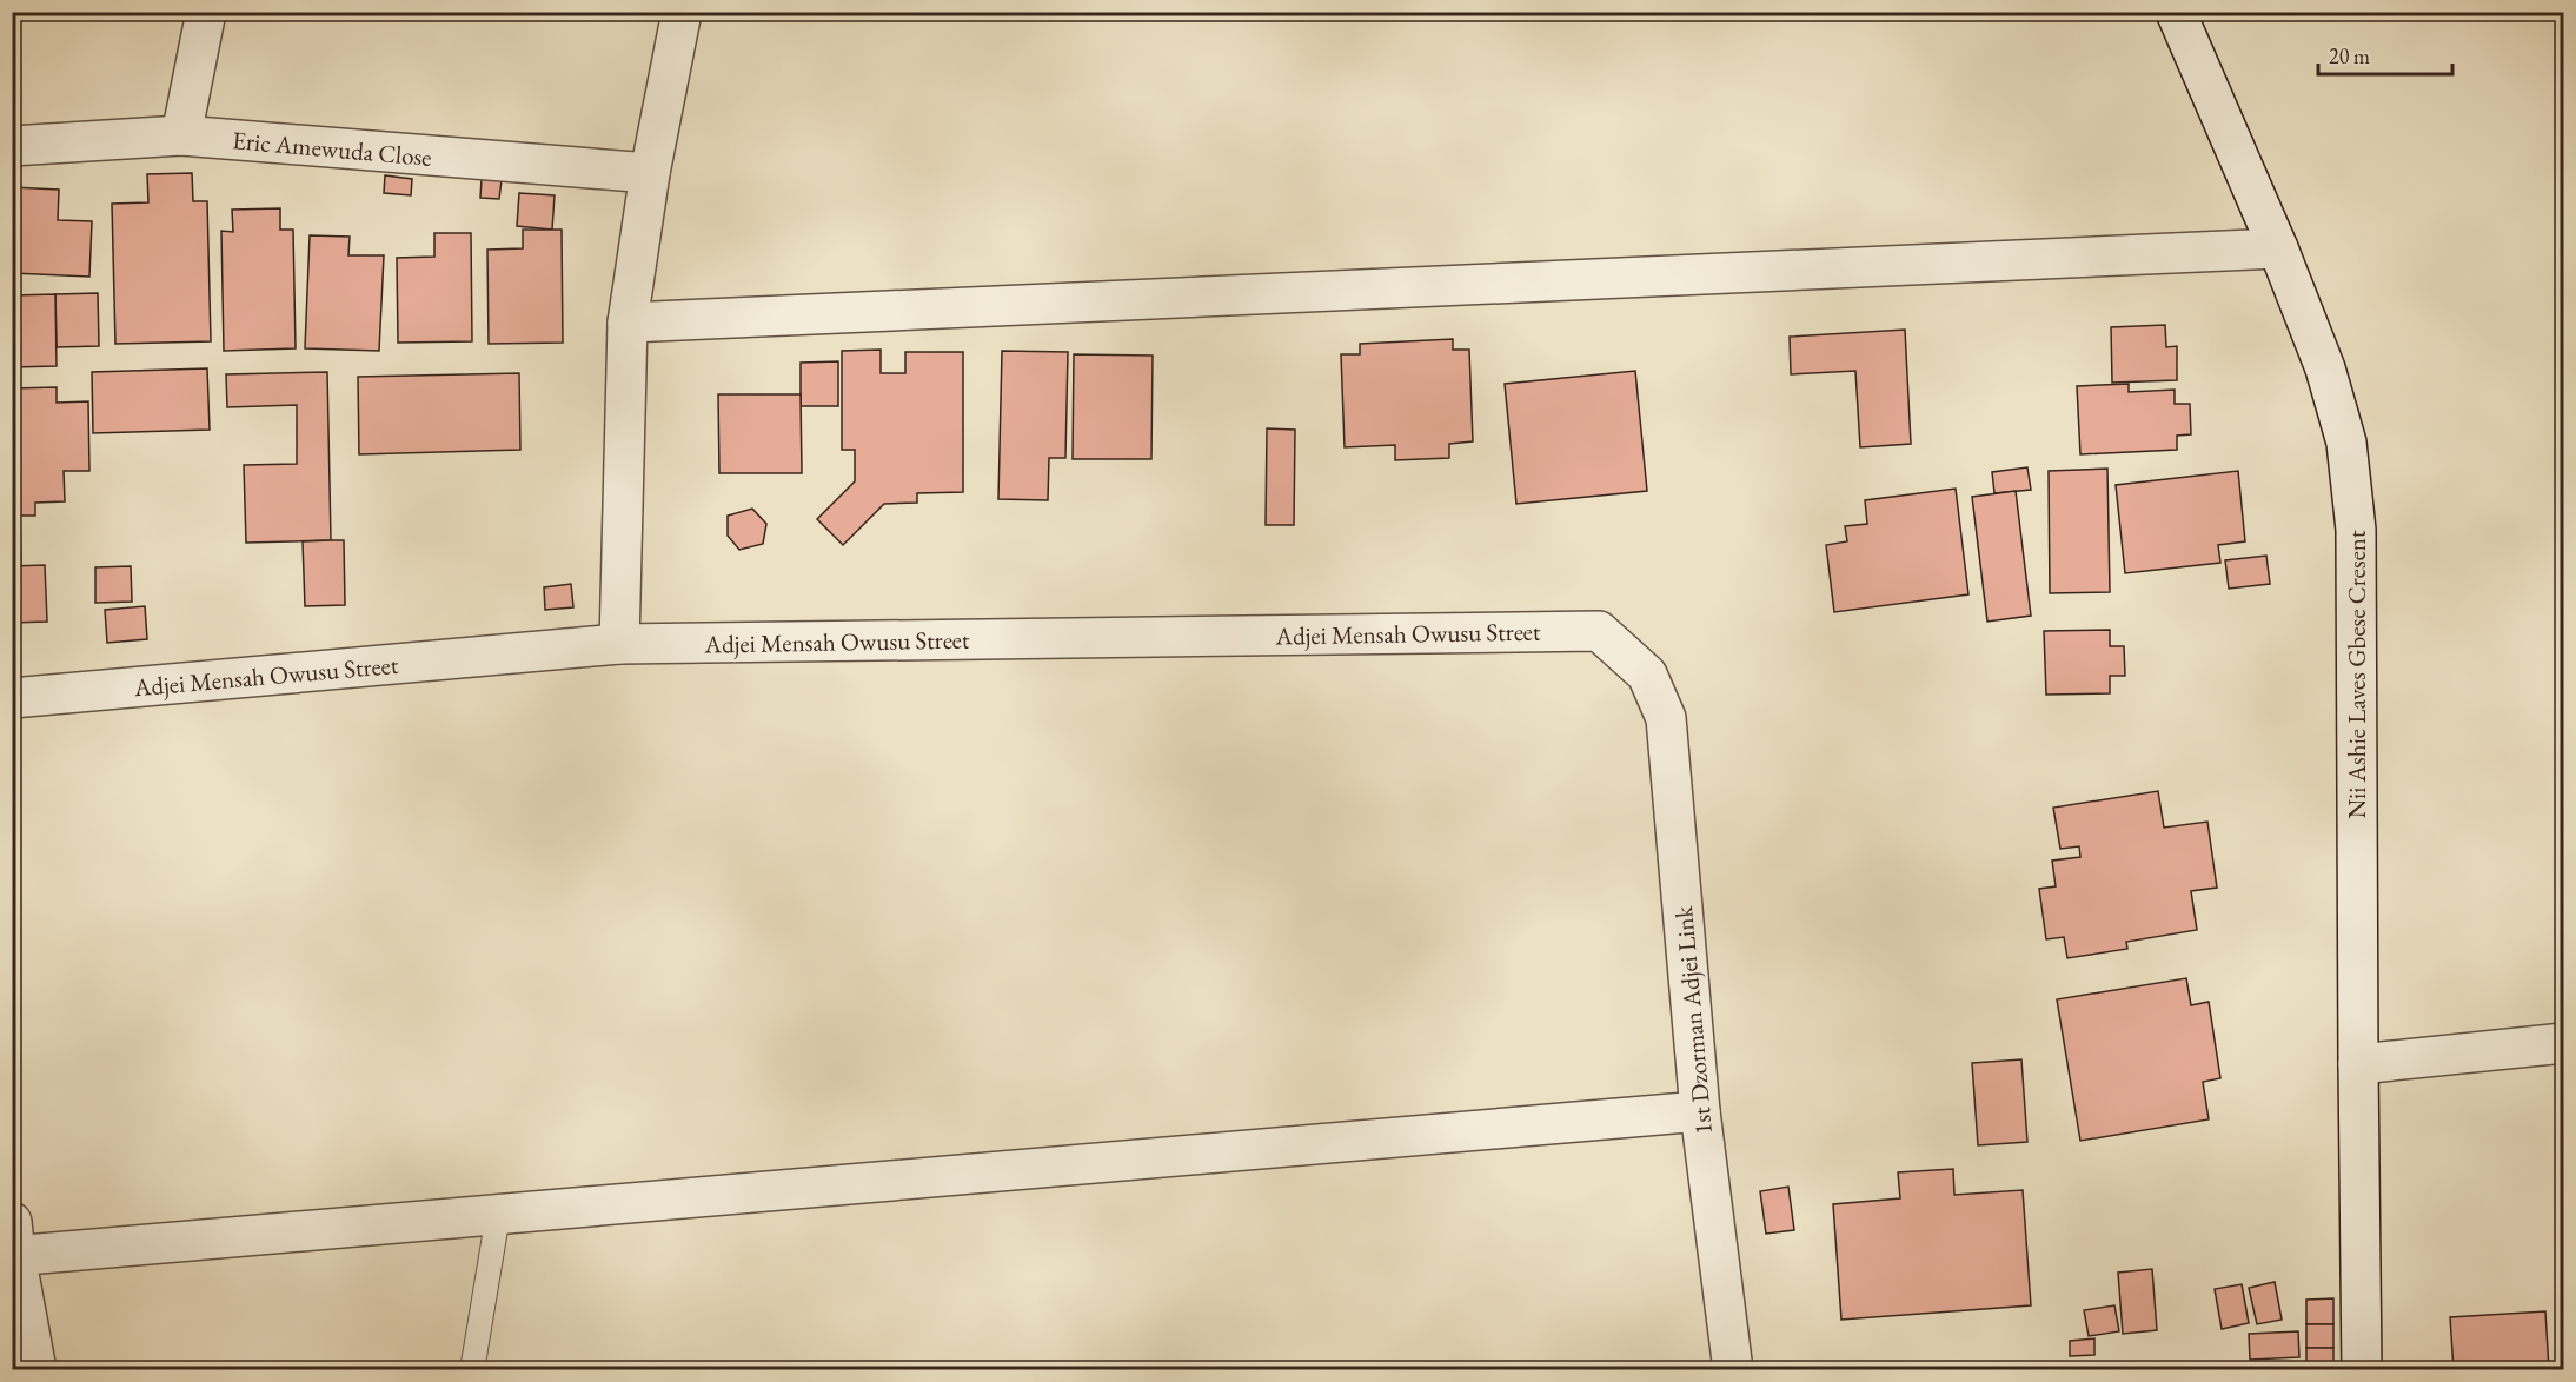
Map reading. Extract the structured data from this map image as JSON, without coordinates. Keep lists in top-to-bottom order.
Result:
{
  "streets": {
    "street": [
      "Eric Amewuda Close",
      "Adjei Mensah Owusu Street",
      "Nii Ashie Laves Gbese Cresent",
      "1st Dzorman Adjei Link"
    ]
  },
  "crossings": [
    ["Adjei Mensah Owusu Street", "1st Dzorman Adjei Link"]
  ],
  "scale_bar": "20 m"
}
